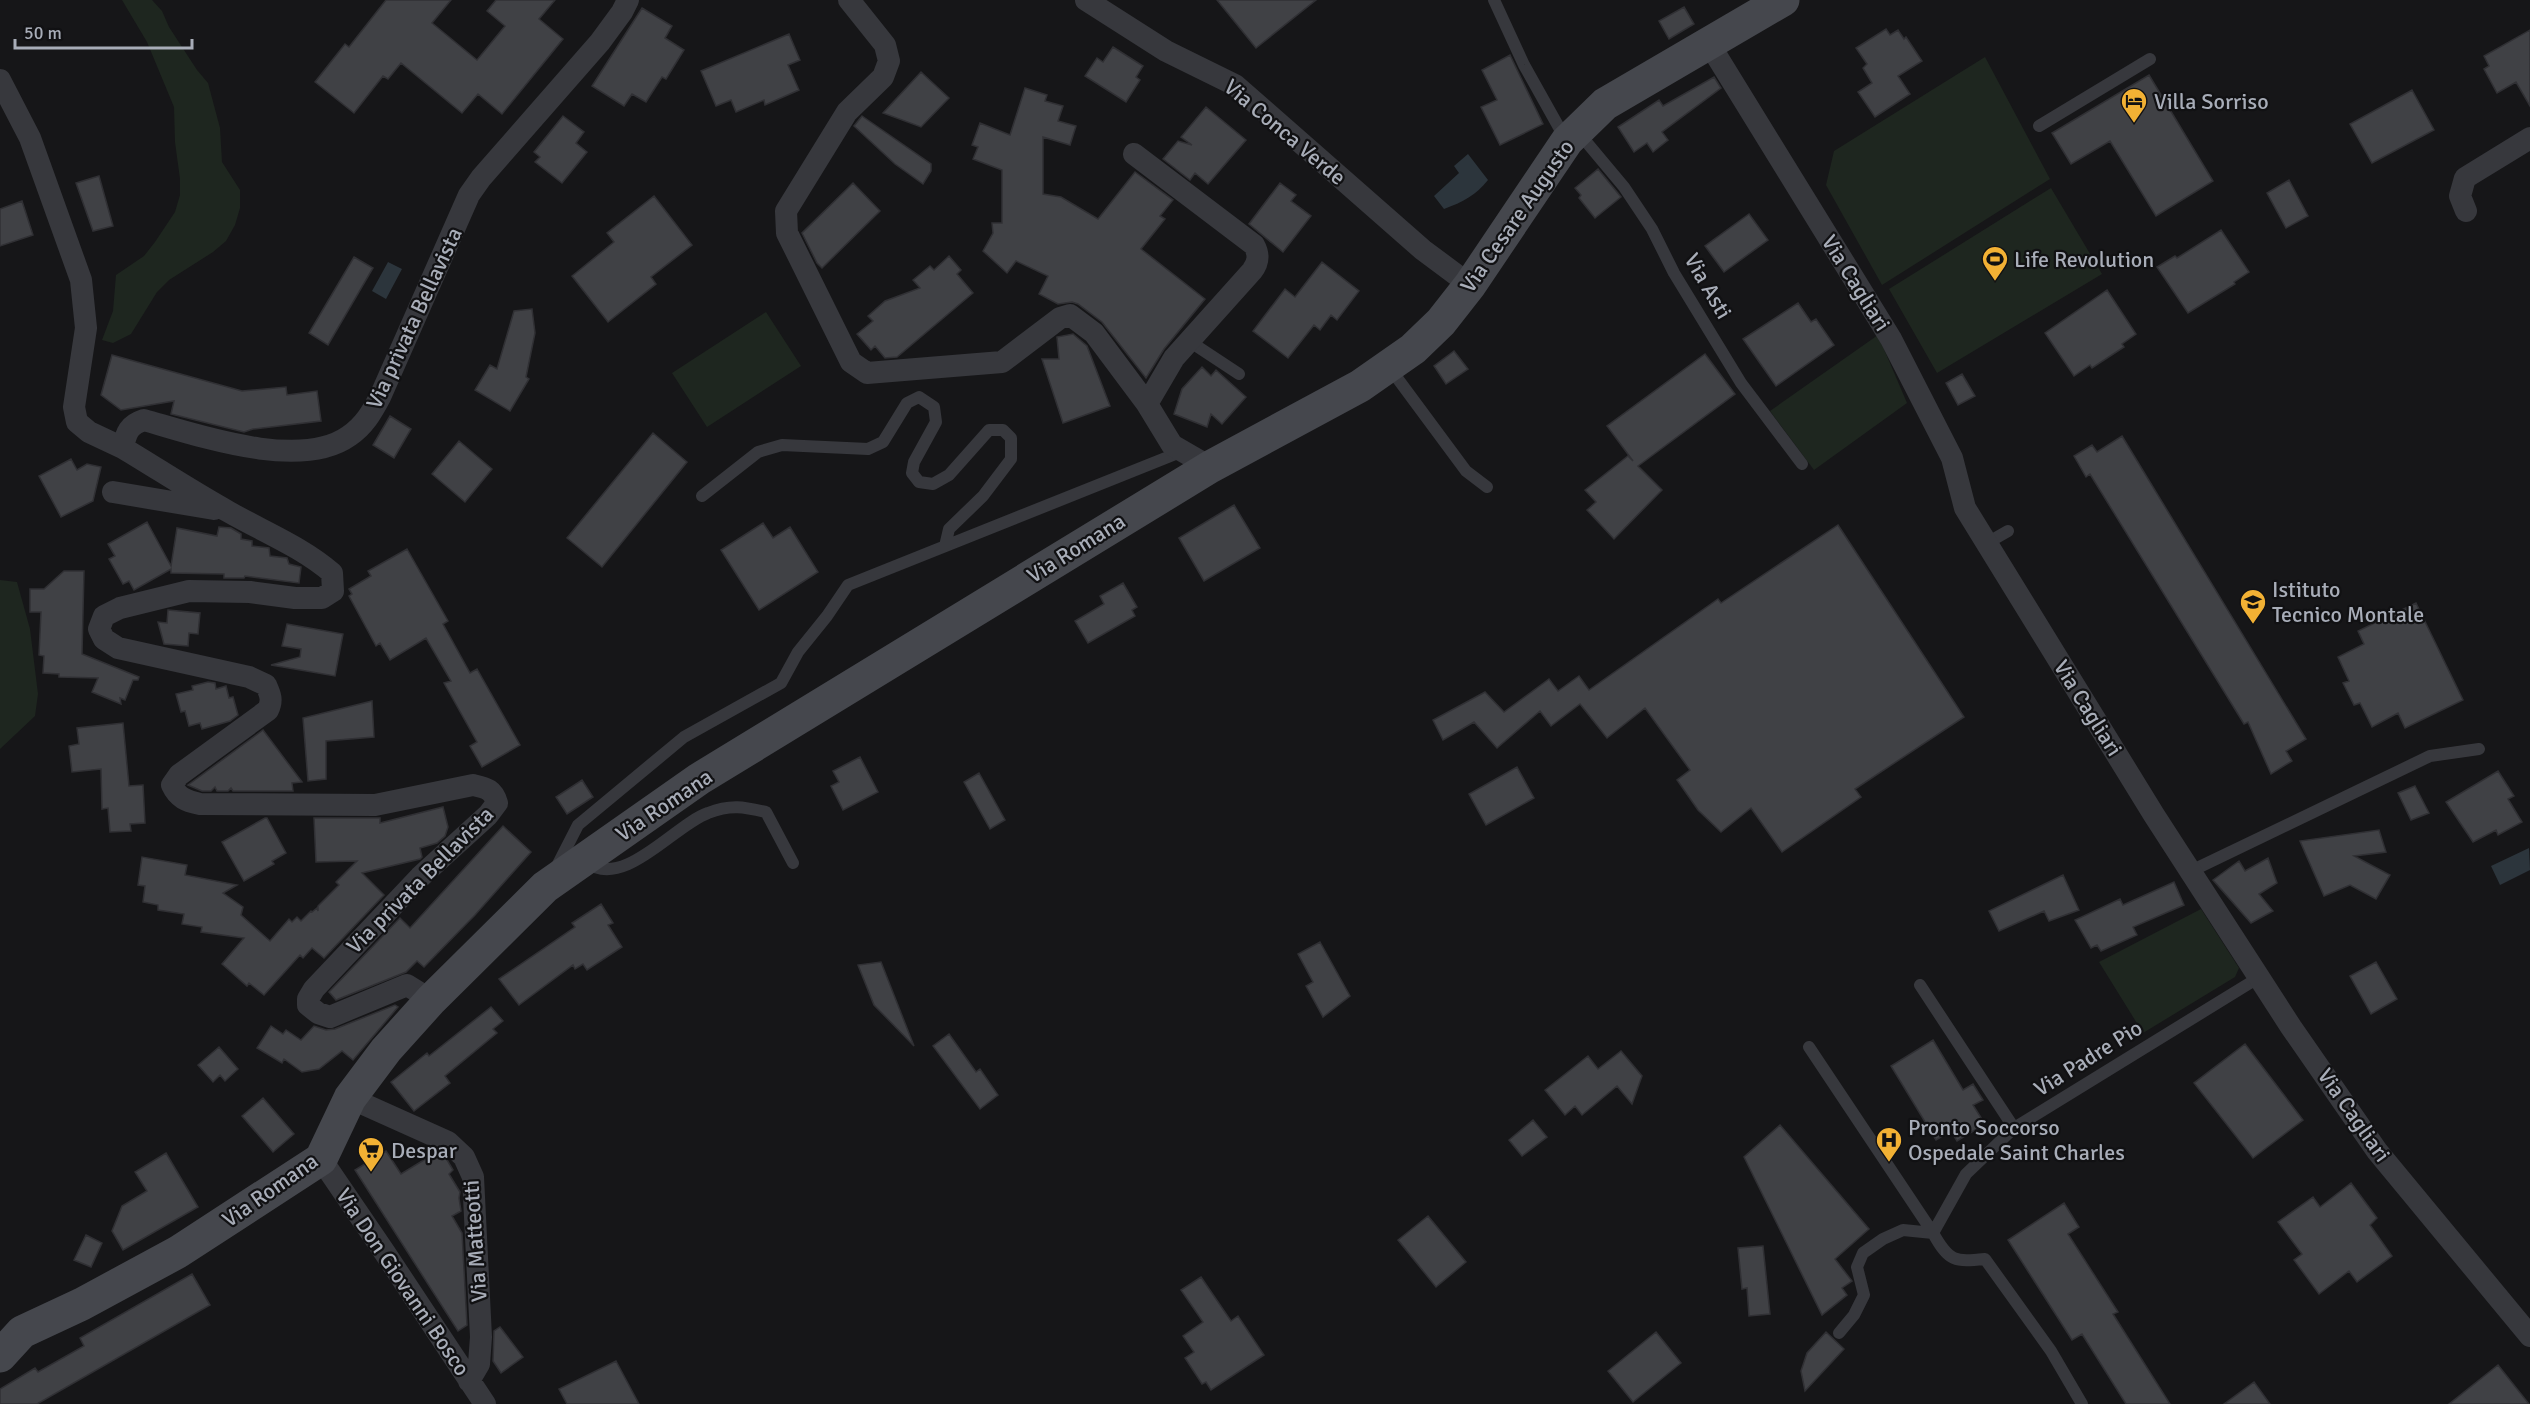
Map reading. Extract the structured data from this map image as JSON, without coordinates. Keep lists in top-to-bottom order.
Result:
{
  "streets": {
    "street": [
      "Via Conca Verde",
      "Via Cesare Augusto",
      "Via Cagliari",
      "Via privata Bellavista",
      "Via Romana",
      "Via Matteotti",
      "Via Don Giovanni Bosco"
    ],
    "lane": ["Via Asti", "Via Padre Pio"]
  },
  "crossings": [
    ["Via Conca Verde", "Via Cesare Augusto"],
    ["Via Cesare Augusto", "Via Cagliari"],
    ["Via Cesare Augusto", "Via Asti"],
    ["Via Cesare Augusto", "Via Romana"],
    ["Via Cagliari", "Via Padre Pio"],
    ["Via privata Bellavista", "Via Romana"],
    ["Via Romana", "Via Matteotti"],
    ["Via Romana", "Via Don Giovanni Bosco"],
    ["Via Matteotti", "Via Don Giovanni Bosco"]
  ],
  "places": {
    "hotel": ["Villa Sorriso"],
    "sports": ["Life Revolution"],
    "school or university": ["Istituto Tecnico Montale"],
    "hospital": ["Pronto Soccorso Ospedale Saint Charles"],
    "supermarket": ["Despar"]
  },
  "scale_bar": "50 m"
}
